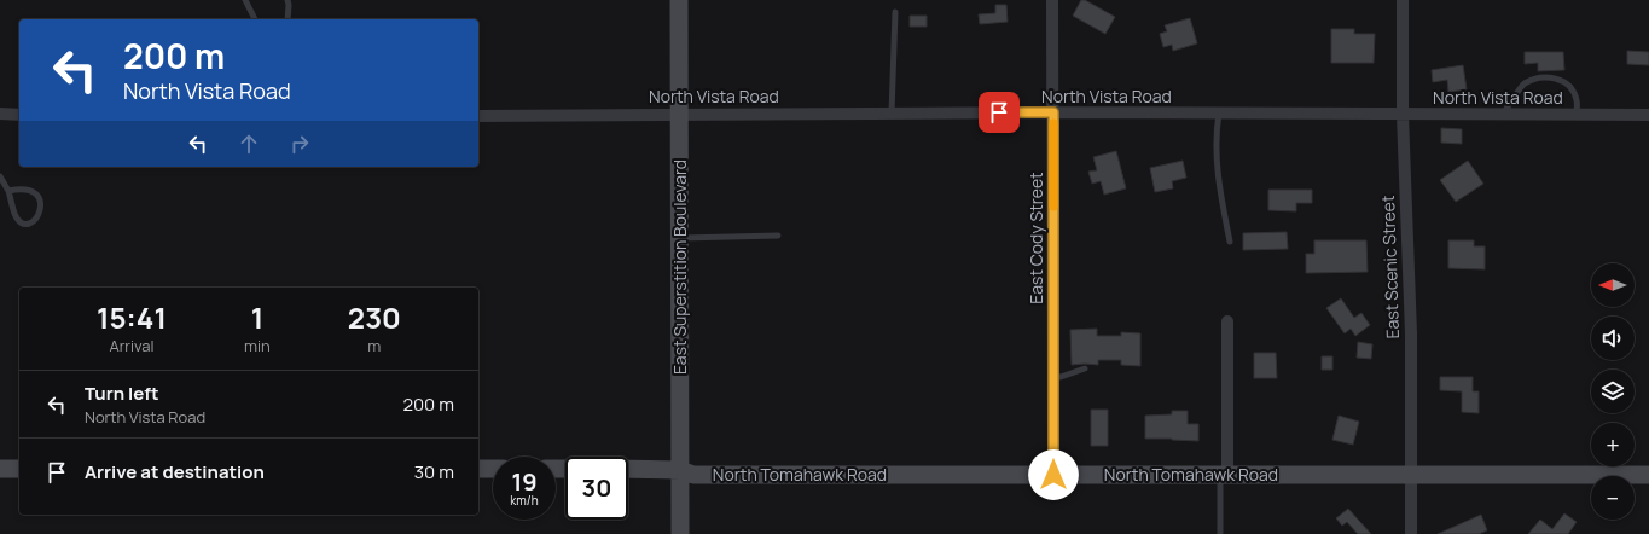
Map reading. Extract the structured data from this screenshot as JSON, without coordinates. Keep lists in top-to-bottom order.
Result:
{
  "streets": {
    "street": [
      "North Vista Road",
      "East Cody Street",
      "East Superstition Boulevard",
      "East Scenic Street",
      "North Tomahawk Road"
    ]
  },
  "crossings": [
    ["North Vista Road", "East Cody Street"],
    ["North Vista Road", "East Superstition Boulevard"],
    ["North Vista Road", "East Scenic Street"],
    ["East Cody Street", "North Tomahawk Road"],
    ["East Superstition Boulevard", "North Tomahawk Road"],
    ["East Scenic Street", "North Tomahawk Road"]
  ],
  "north": "left",
  "page": {
    "turn": ["200 m", "North Vista Road"],
    "map_buttons": ["+", "−"],
    "eta": [
      "15:41",
      "Arrival",
      "1",
      "min",
      "230",
      "m"
    ],
    "list": [
      {
        "name": "Turn left",
        "note": "North Vista Road",
        "value": "200 m"
      },
      {
        "name": "Arrive at destination",
        "value": "30 m"
      }
    ],
    "speed": "19 km/h",
    "limit": "30"
  }
}
